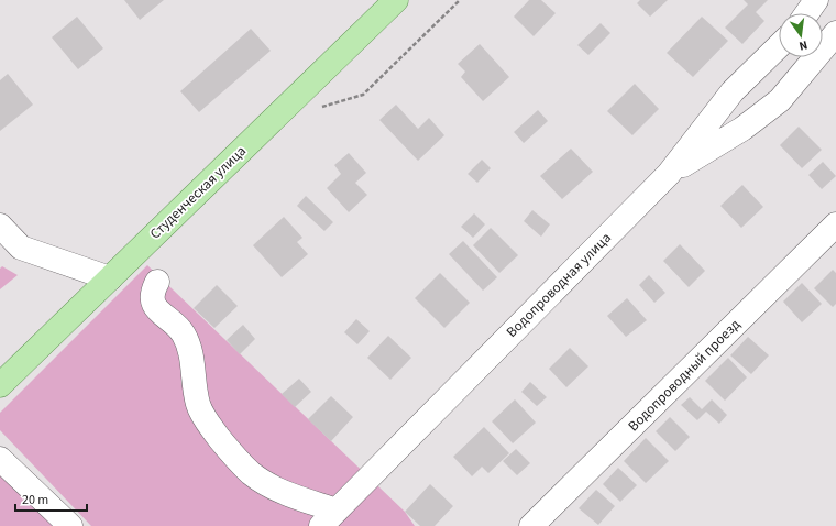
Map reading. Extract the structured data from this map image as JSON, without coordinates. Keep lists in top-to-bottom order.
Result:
{
  "streets": {
    "main road": ["Студенческая улица"],
    "street": ["Водопроводная улица", "Водопроводный проезд"]
  },
  "scale_bar": "20 m",
  "north": "bottom"
}
